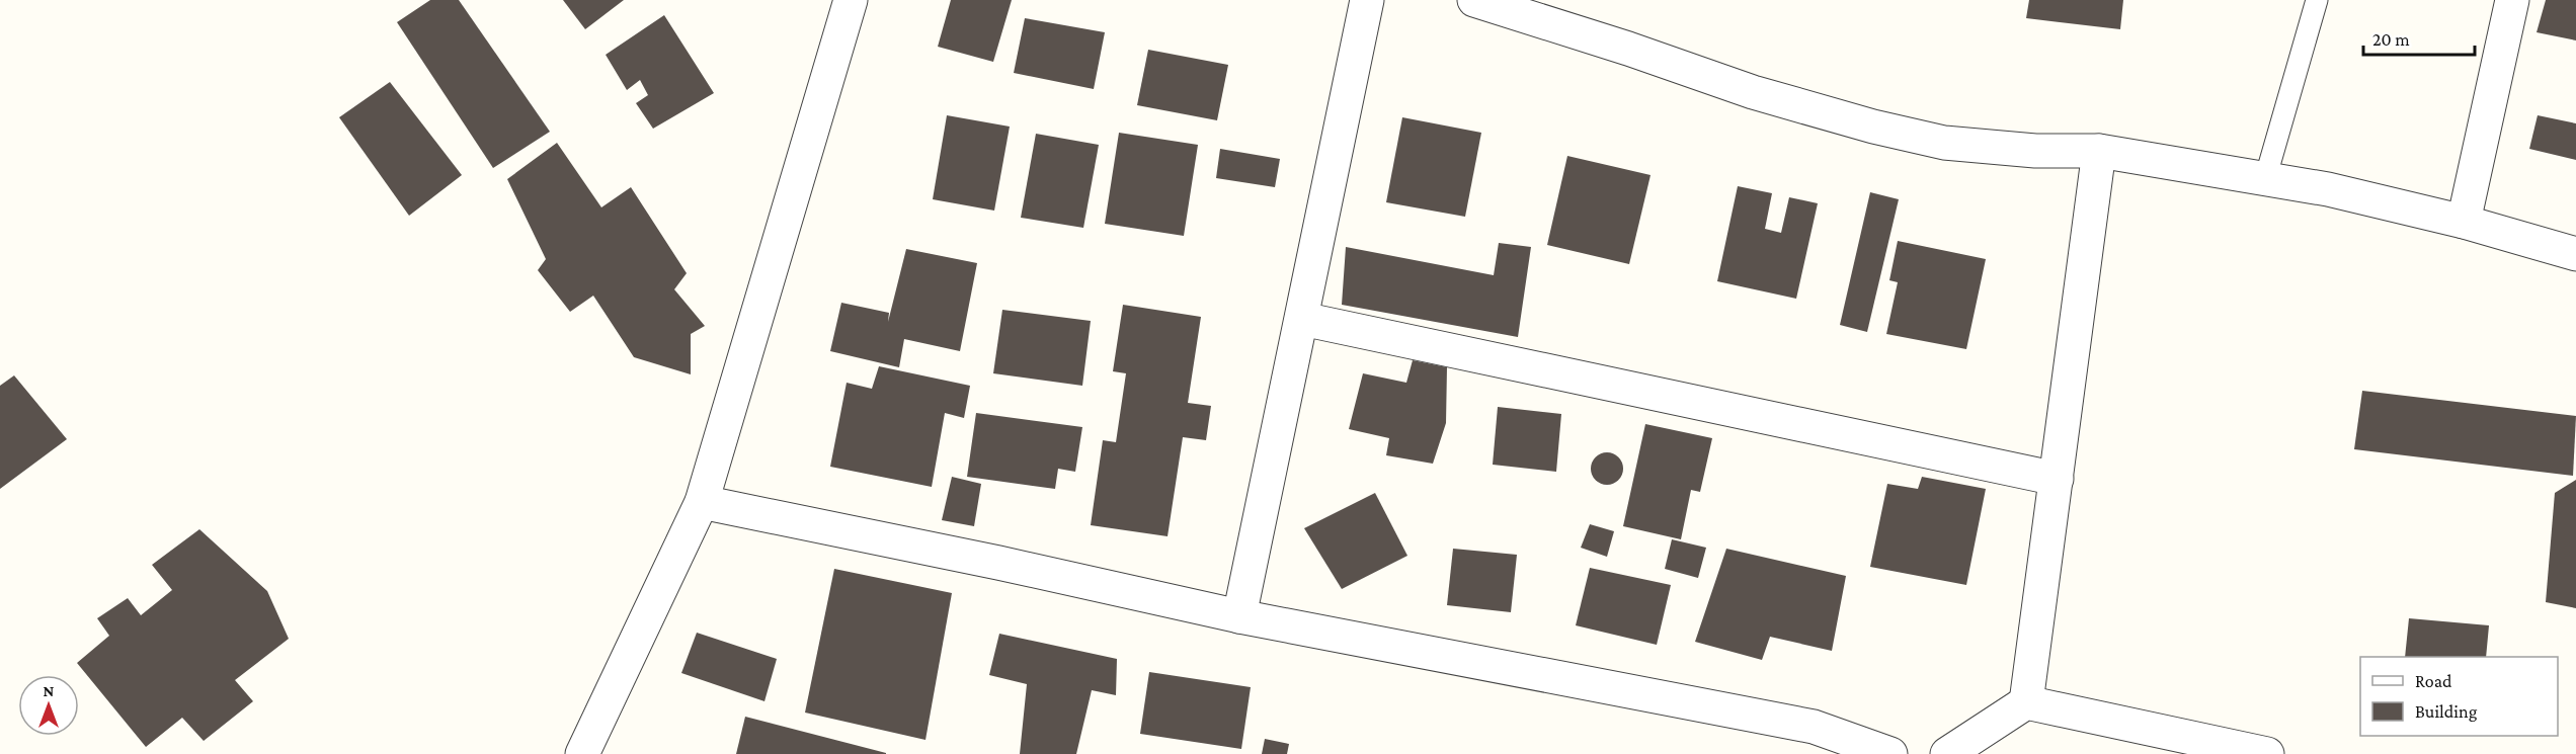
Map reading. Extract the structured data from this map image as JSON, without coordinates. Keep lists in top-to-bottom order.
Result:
{
  "legend": ["Road", "Building"],
  "scale_bar": "20 m",
  "north": "top"
}
